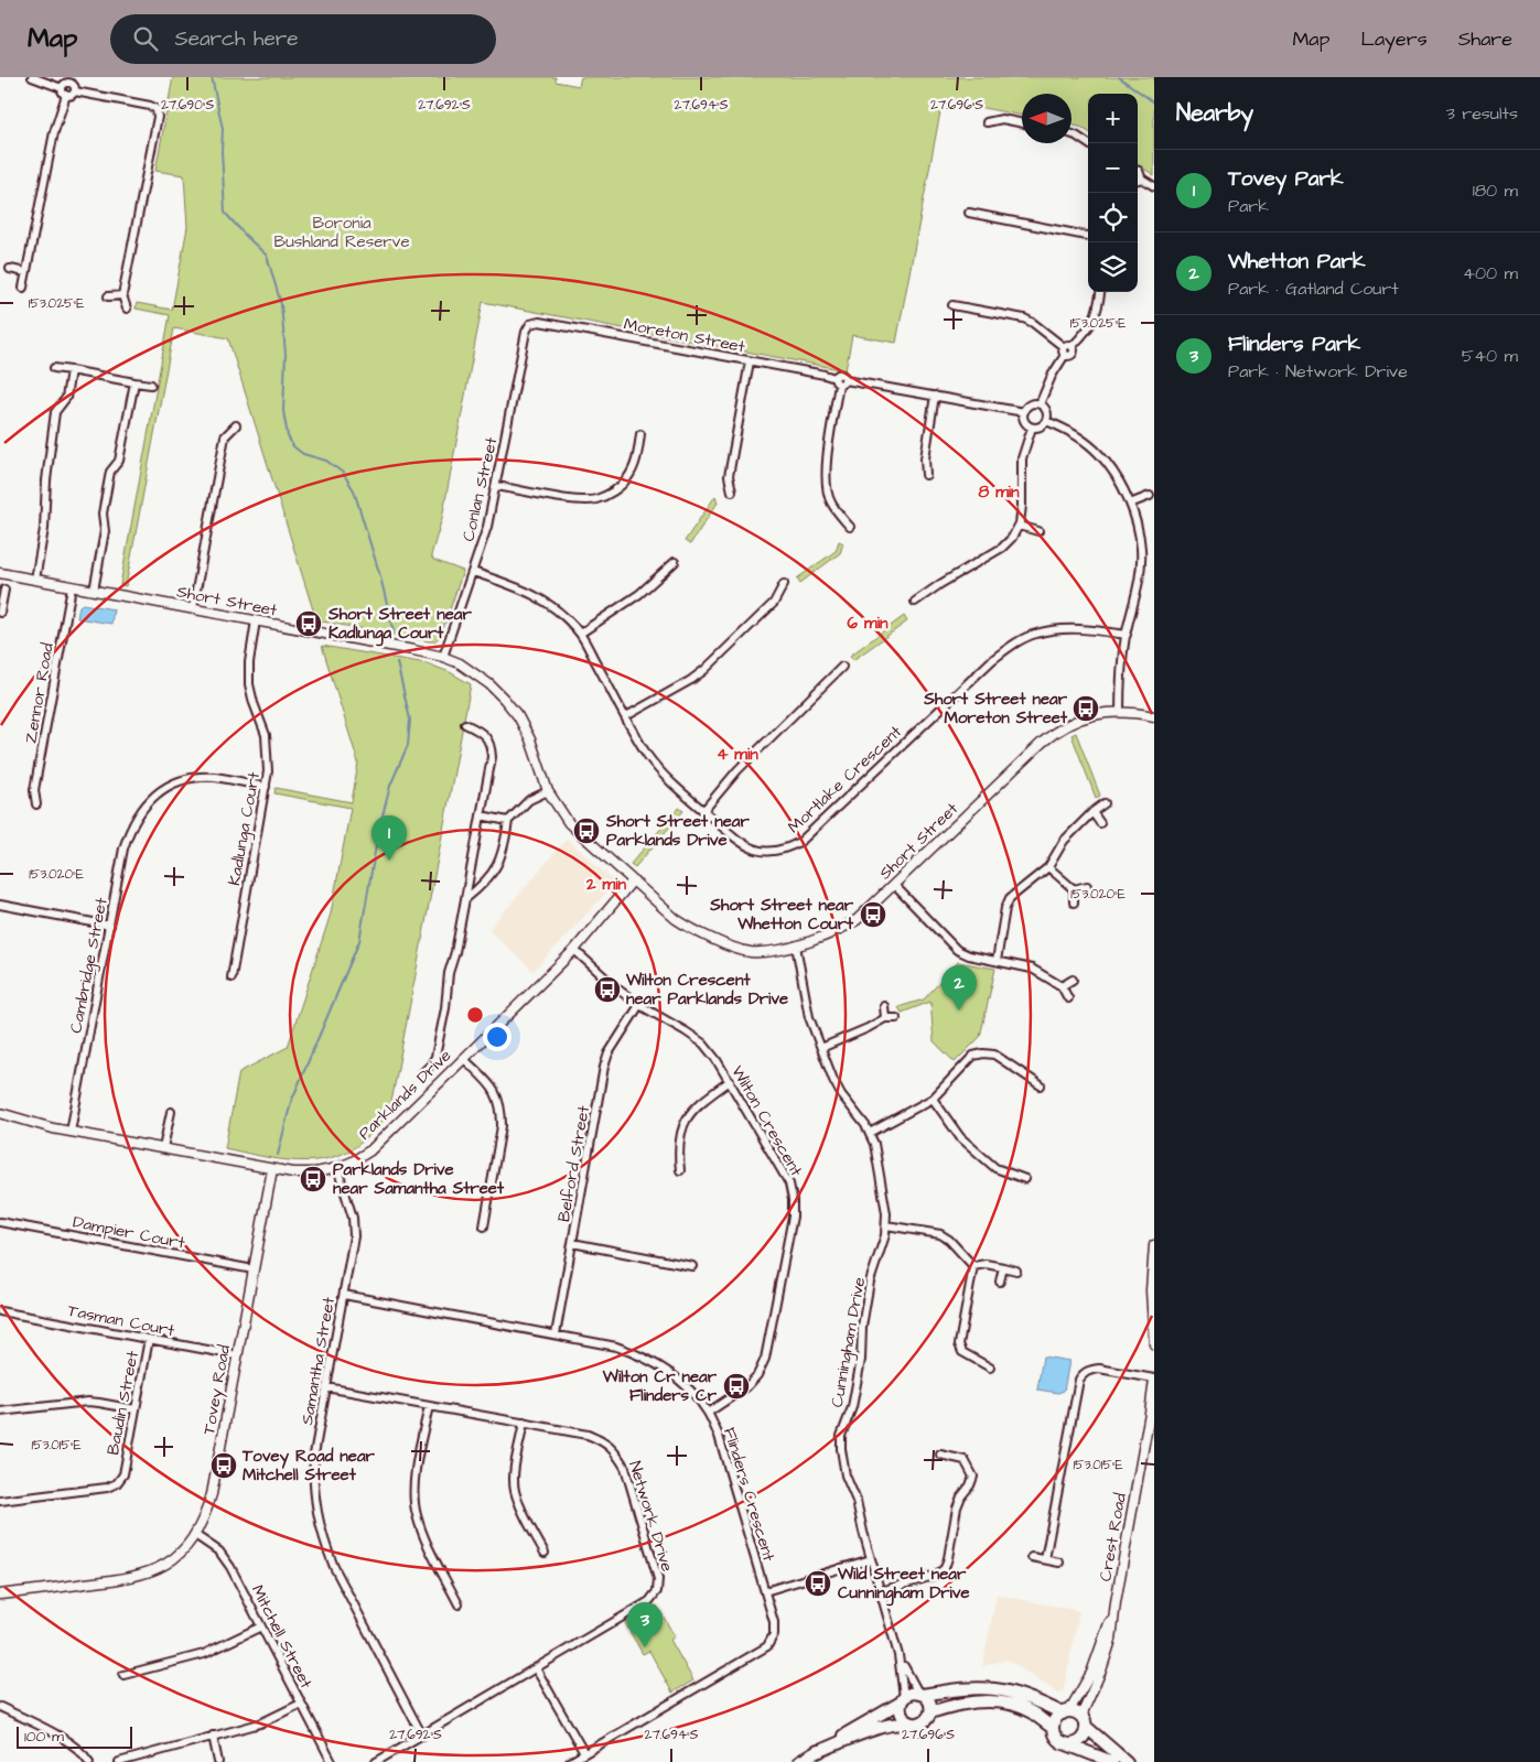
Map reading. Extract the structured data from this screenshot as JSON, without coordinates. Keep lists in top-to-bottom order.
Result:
{
  "streets": {
    "street": [
      "Moreton Street",
      "Conlan Street",
      "Short Street",
      "Zennor Road",
      "Mortlake Crescent",
      "Kadlunga Court",
      "Cambridge Street",
      "Parklands Drive",
      "Wilton Crescent",
      "Belford Street",
      "Dampier Court",
      "Tasman Court",
      "Cunningham Drive",
      "Samantha Street",
      "Tovey Road",
      "Baudin Street",
      "Flinders Crescent",
      "Network Drive",
      "Crest Road",
      "Mitchell Street"
    ]
  },
  "crossings": [
    ["Moreton Street", "Conlan Street"],
    ["Conlan Street", "Short Street"],
    ["Conlan Street", "Mortlake Crescent"],
    ["Short Street", "Zennor Road"],
    ["Short Street", "Kadlunga Court"],
    ["Short Street", "Parklands Drive"],
    ["Short Street", "Cunningham Drive"],
    ["Kadlunga Court", "Cambridge Street"],
    ["Cambridge Street", "Parklands Drive"],
    ["Parklands Drive", "Wilton Crescent"],
    ["Parklands Drive", "Samantha Street"],
    ["Parklands Drive", "Tovey Road"],
    ["Wilton Crescent", "Belford Street"],
    ["Wilton Crescent", "Flinders Crescent"],
    ["Belford Street", "Flinders Crescent"],
    ["Dampier Court", "Tovey Road"],
    ["Tasman Court", "Tovey Road"],
    ["Tasman Court", "Baudin Street"],
    ["Samantha Street", "Flinders Crescent"],
    ["Samantha Street", "Network Drive"],
    ["Tovey Road", "Mitchell Street"]
  ],
  "parks": ["Boronia Bushland Reserve"],
  "places": {
    "bus stop": [
      "Short Street near Kadlunga Court",
      "Short Street near Moreton Street",
      "Short Street near Parklands Drive",
      "Short Street near Whetton Court",
      "Wilton Crescent near Parklands Drive",
      "Parklands Drive near Samantha Street",
      "Wilton Cr near Flinders Cr",
      "Tovey Road near Mitchell Street",
      "Wild Street near Cunningham Drive"
    ]
  },
  "scale_bar": "100 m",
  "north": "left",
  "page": {
    "header": "Map",
    "search": "Search here",
    "nav": ["Map", "Layers", "Share"],
    "heading": ["Nearby", "3 results"],
    "map_buttons": ["+", "−"],
    "list": [
      {
        "mark": "1",
        "name": "Tovey Park",
        "note": "Park",
        "value": "180 m"
      },
      {
        "mark": "2",
        "name": "Whetton Park",
        "note": "Park · Gatland Court",
        "value": "400 m"
      },
      {
        "mark": "3",
        "name": "Flinders Park",
        "note": "Park · Network Drive",
        "value": "540 m"
      }
    ],
    "pins": ["1", "2", "3"],
    "scale": "100 m"
  },
  "coordinates": [
    "27.690°S",
    "27.692°S",
    "27.694°S",
    "27.696°S",
    "153.025°E",
    "153.020°E",
    "153.015°E"
  ],
  "rings": [
    "8 min",
    "6 min",
    "4 min",
    "2 min"
  ]
}
